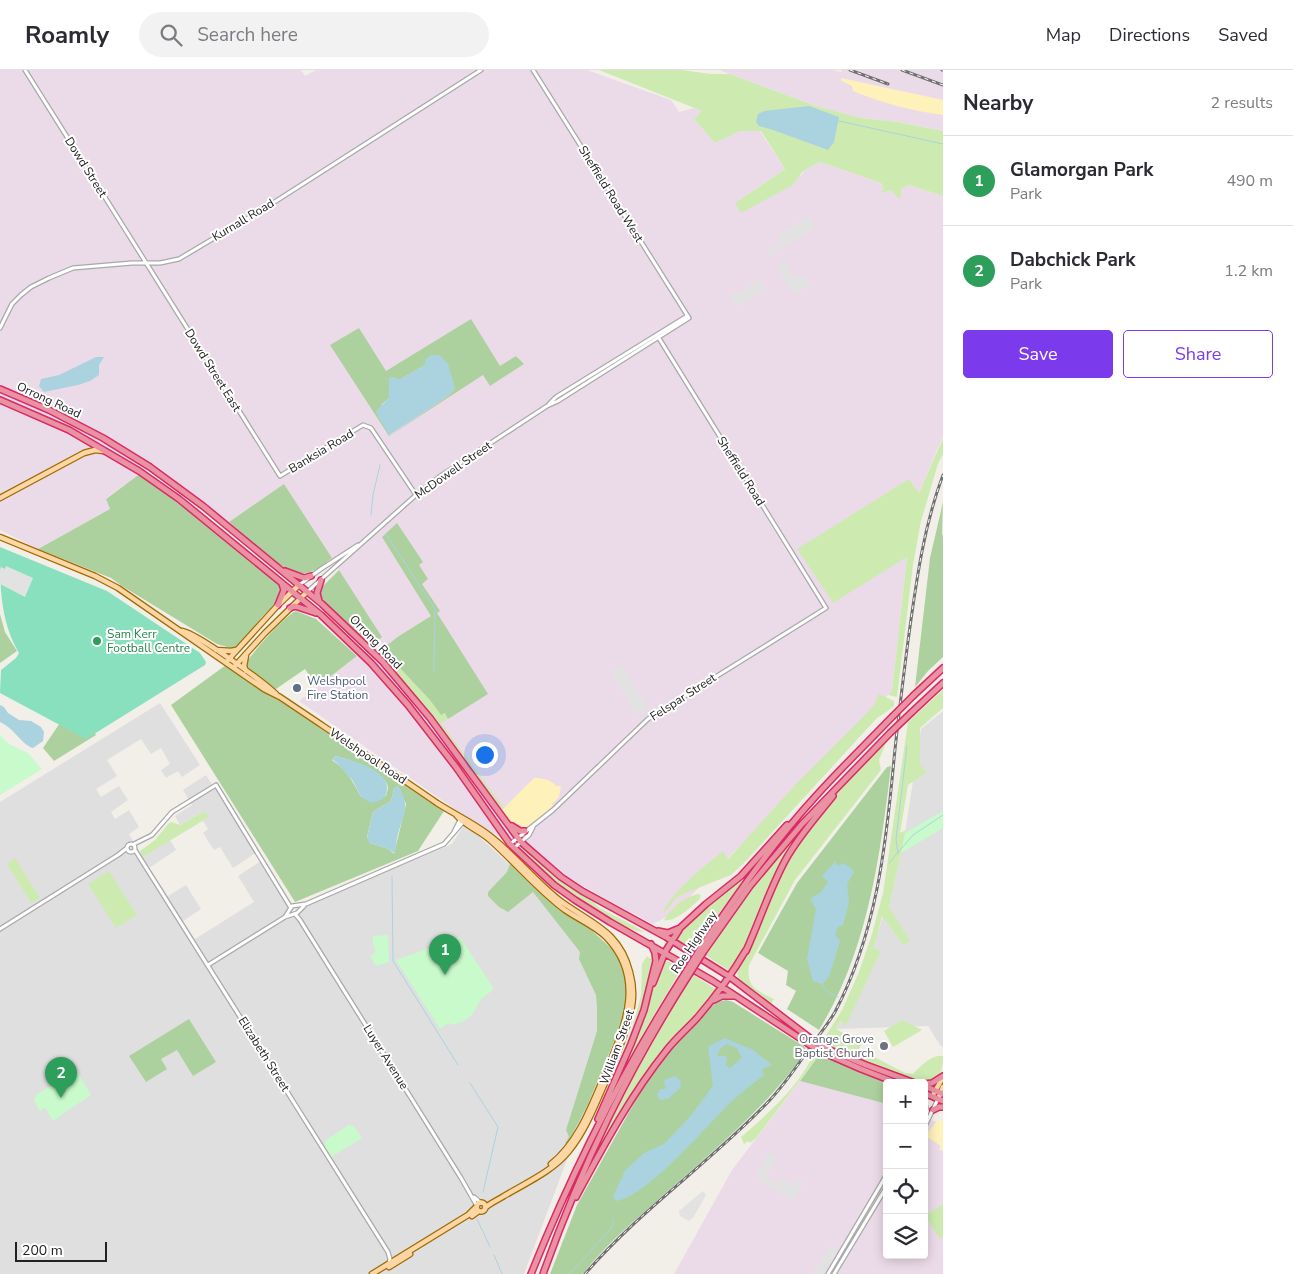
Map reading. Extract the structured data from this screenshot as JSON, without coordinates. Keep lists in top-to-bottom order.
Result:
{
  "streets": {
    "highway": ["Orrong Road", "Roe Highway"],
    "main road": ["McDowell Street", "Welshpool Road", "William Street"],
    "street": [
      "Dowd Street",
      "Sheffield Road West",
      "Kurnall Road",
      "Dowd Street East",
      "Banksia Road",
      "Sheffield Road",
      "Felspar Street",
      "Elizabeth Street",
      "Luyer Avenue"
    ]
  },
  "crossings": [
    ["Dowd Street", "Kurnall Road"],
    ["Dowd Street", "Dowd Street East"],
    ["Sheffield Road West", "McDowell Street"],
    ["Kurnall Road", "Dowd Street East"],
    ["Dowd Street East", "Banksia Road"],
    ["Orrong Road", "McDowell Street"],
    ["Orrong Road", "Felspar Street"],
    ["Orrong Road", "Roe Highway"],
    ["Banksia Road", "McDowell Street"],
    ["McDowell Street", "Sheffield Road"],
    ["McDowell Street", "Welshpool Road"],
    ["Sheffield Road", "Felspar Street"],
    ["Welshpool Road", "William Street"],
    ["William Street", "Elizabeth Street"],
    ["William Street", "Luyer Avenue"]
  ],
  "places": ["Sam Kerr Football Centre", "Welshpool Fire Station", "Orange Grove Baptist Church"],
  "scale_bar": "200 m",
  "page": {
    "header": "Roamly",
    "search": "Search here",
    "nav": ["Map", "Directions", "Saved"],
    "heading": ["Nearby", "2 results"],
    "list": [
      {
        "mark": "1",
        "name": "Glamorgan Park",
        "note": "Park",
        "value": "490 m"
      },
      {
        "mark": "2",
        "name": "Dabchick Park",
        "note": "Park",
        "value": "1.2 km"
      }
    ],
    "buttons": ["Save", "Share"],
    "pins": ["1", "2"],
    "map_buttons": ["+", "−"],
    "scale": "200 m"
  }
}
